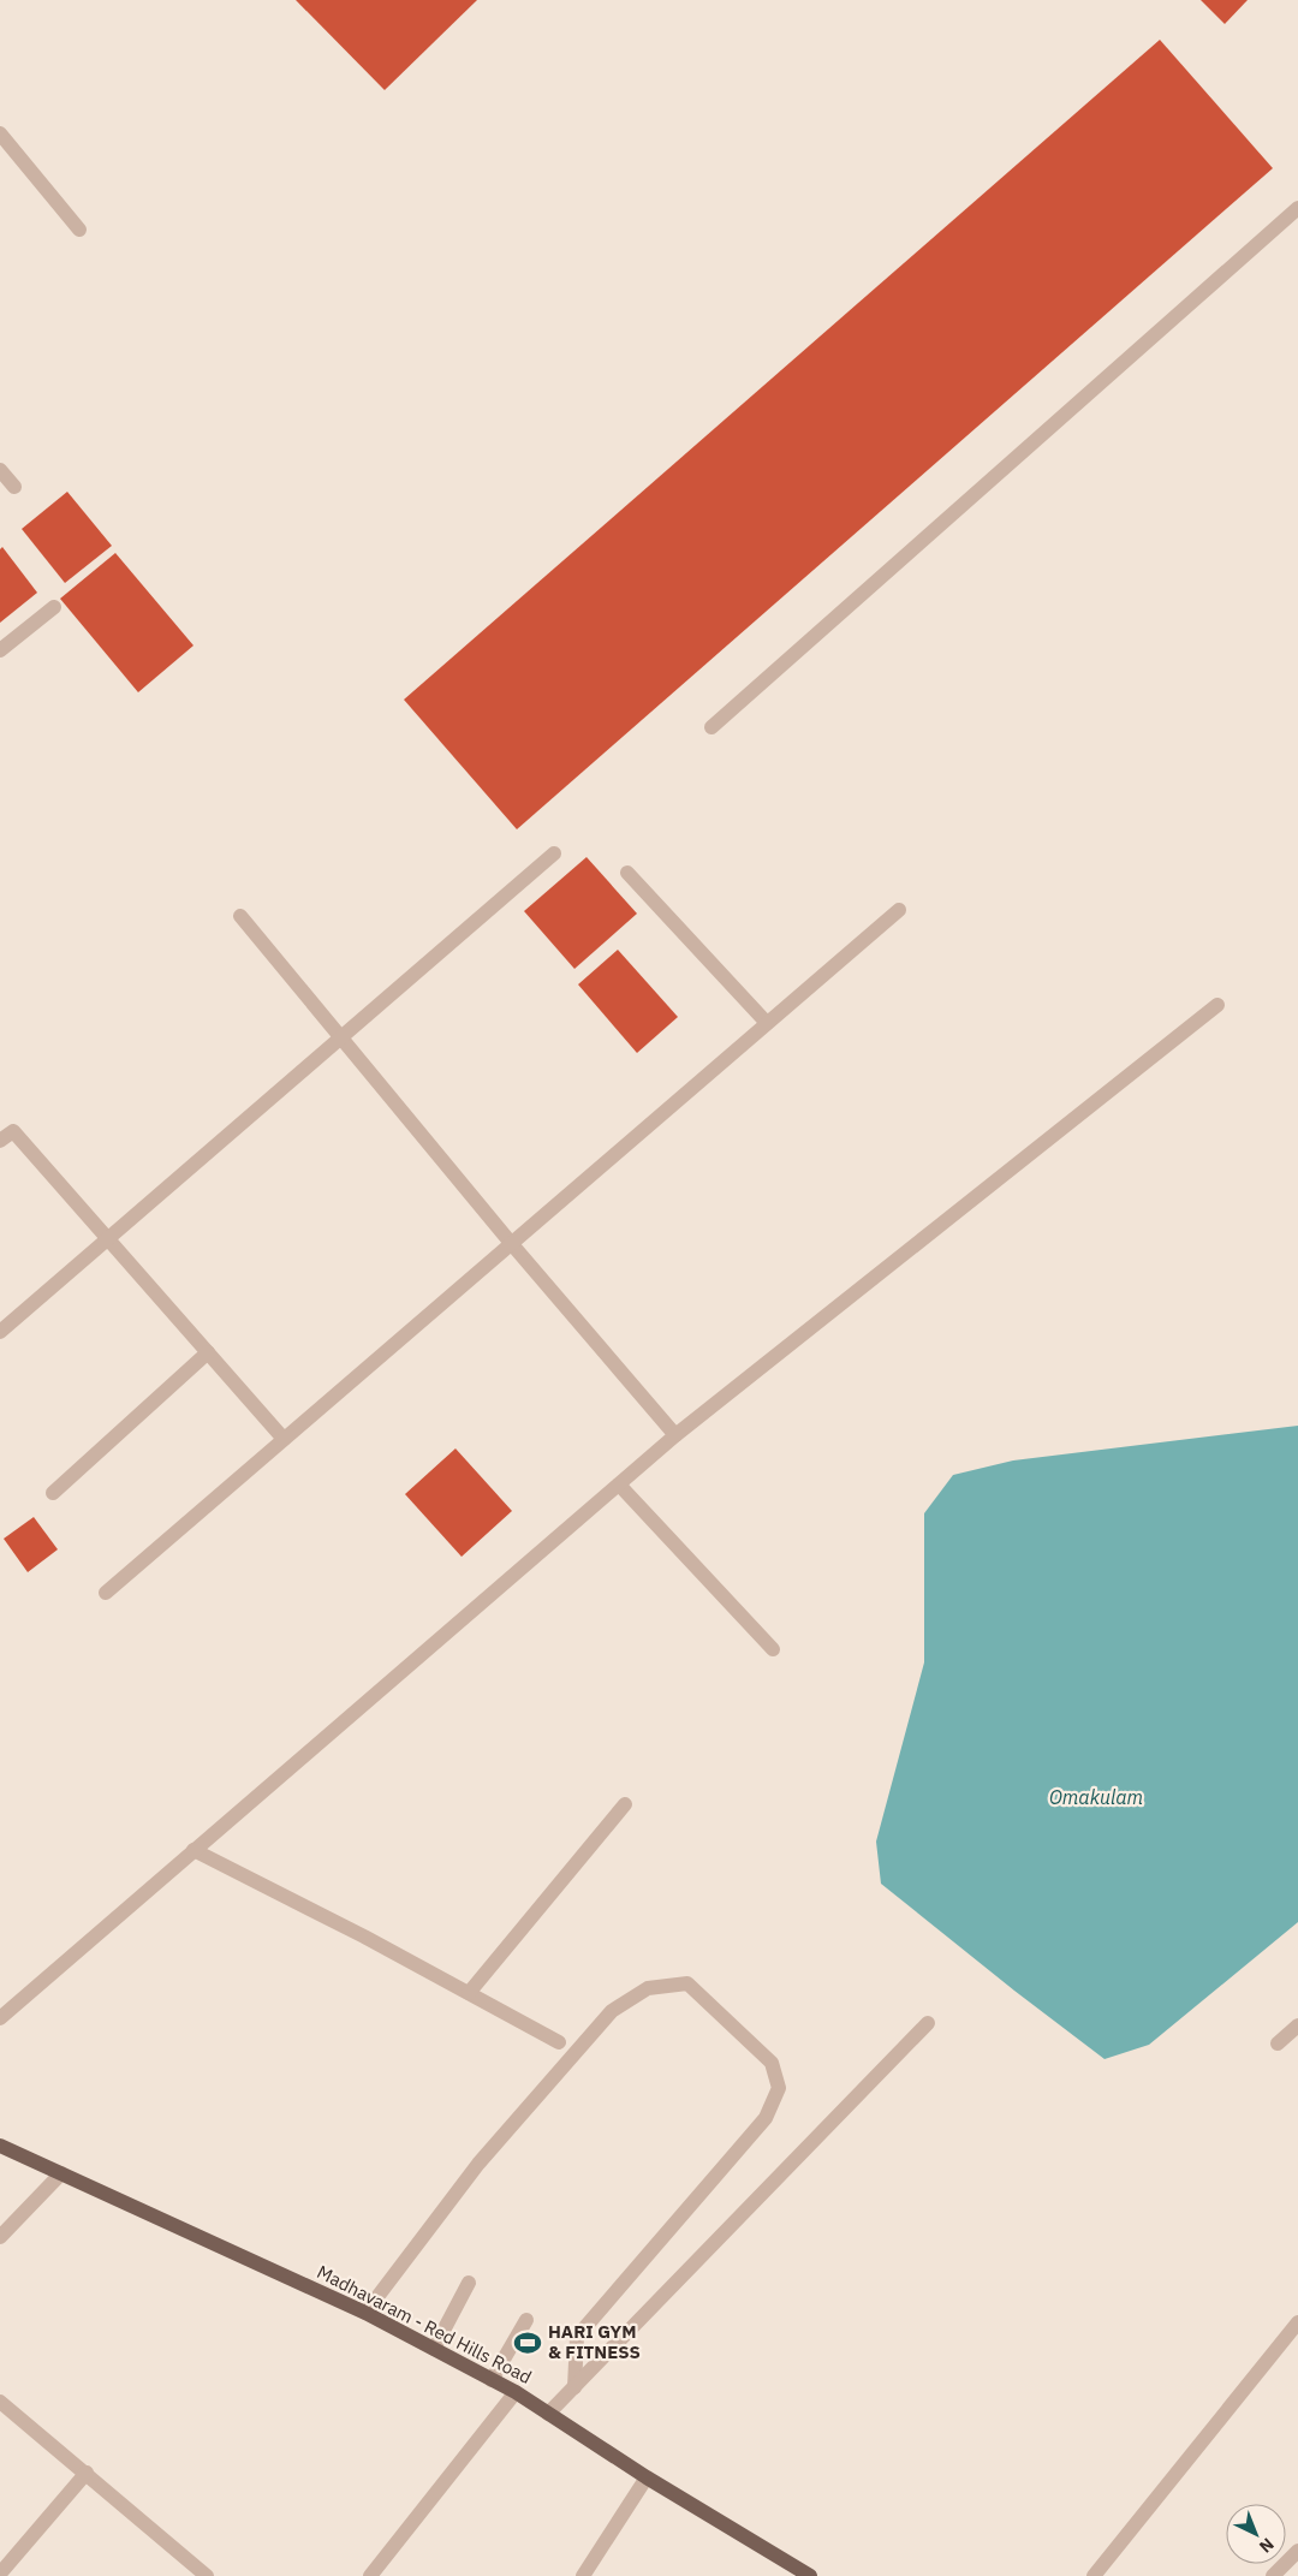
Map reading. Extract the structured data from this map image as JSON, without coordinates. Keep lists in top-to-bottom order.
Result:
{
  "streets": {
    "main road": ["Madhavaram - Red Hills Road"]
  },
  "water": ["Omakulam"],
  "places": {
    "sports": ["HARI GYM & FITNESS"]
  },
  "north": "bottom right"
}
